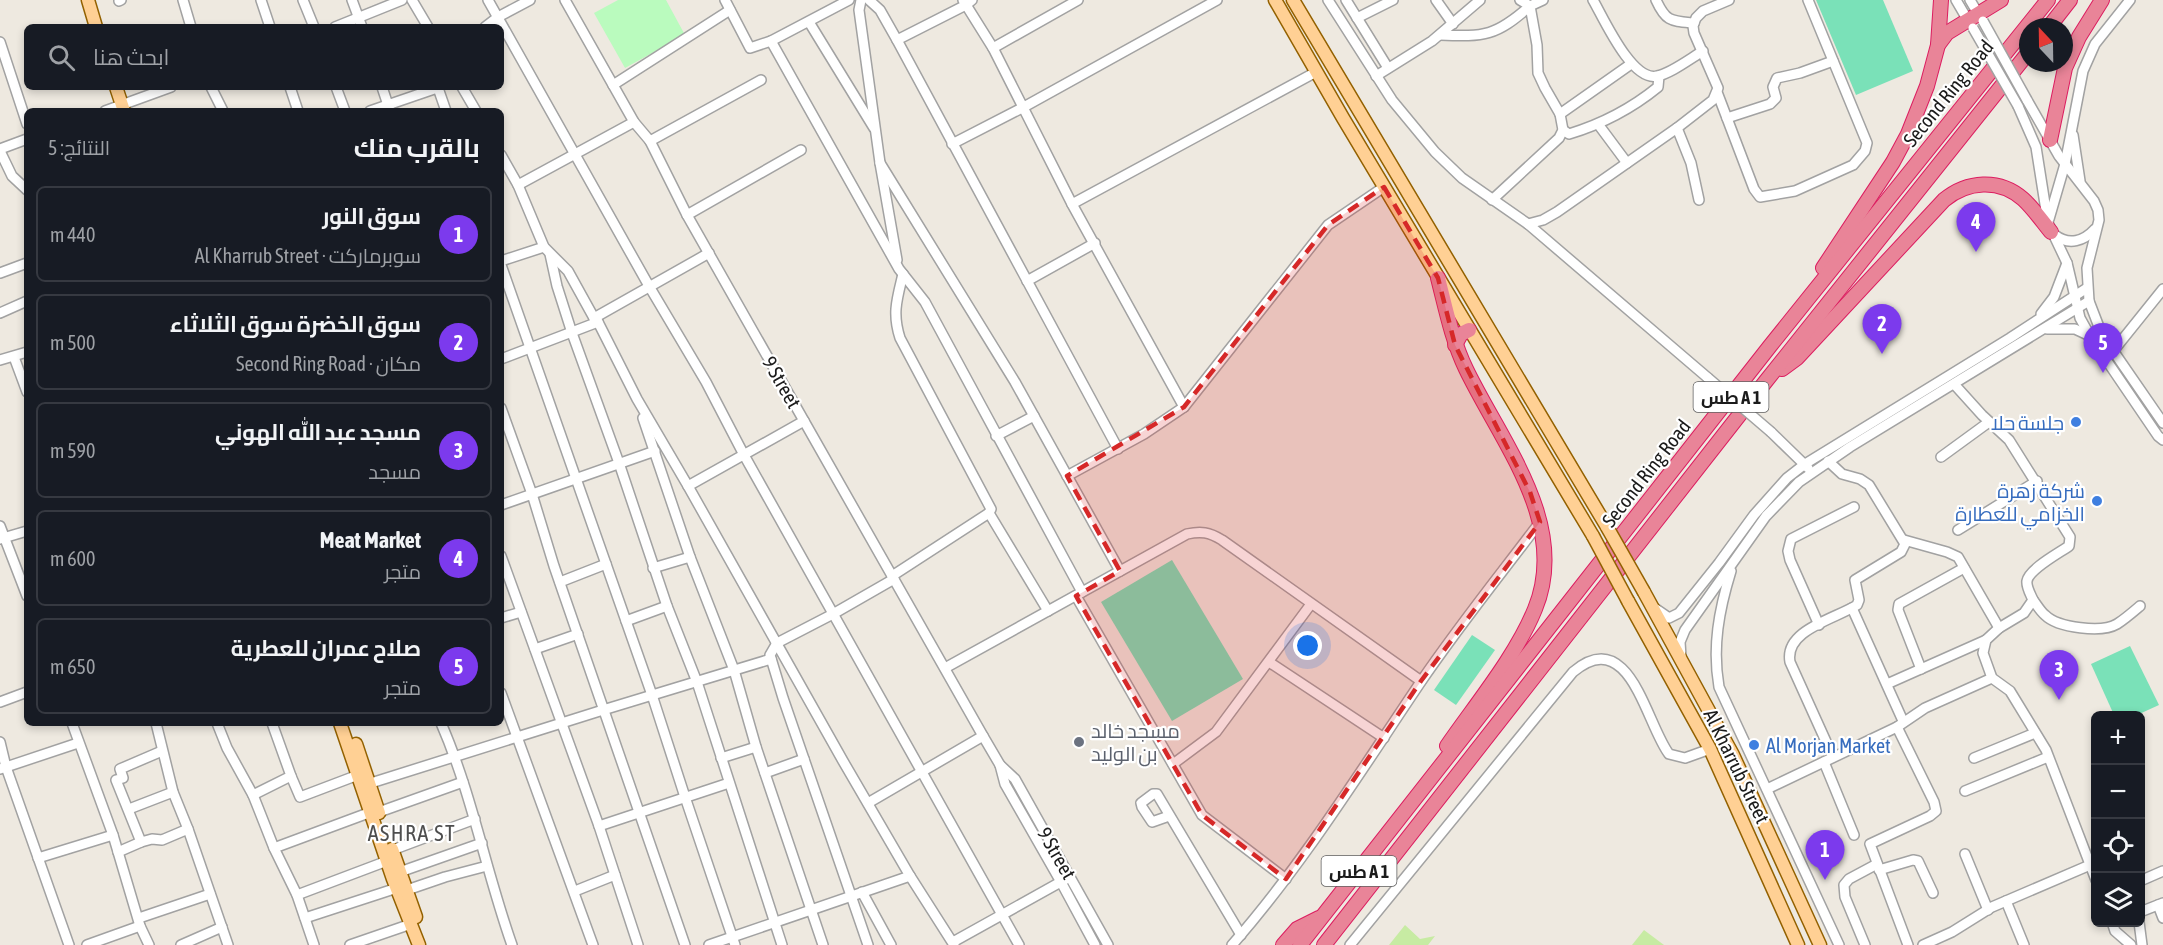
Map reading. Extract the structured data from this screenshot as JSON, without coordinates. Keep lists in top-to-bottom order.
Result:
{
  "streets": {
    "highway": ["Second Ring Road", "طس A 1"],
    "main road": ["Al Kharrub Street"],
    "street": ["9 Street"]
  },
  "districts": ["ASHRA ST"],
  "places": [
    "جلسة حلا",
    "شركة زهرة الخزامي للعطارة",
    "مسجد خالد بن الوليد",
    "Al Morjan Market"
  ],
  "north": "top",
  "page": {
    "search": "ابحث هنا",
    "heading": ["بالقرب منك", "النتائج: 5"],
    "list": [
      {
        "mark": "1",
        "name": "سوق النور",
        "note": "سوبرماركت · Al Kharrub Street",
        "value": "440 m"
      },
      {
        "mark": "2",
        "name": "سوق الخضرة سوق الثلاثاء",
        "note": "مكان · Second Ring Road",
        "value": "500 m"
      },
      {
        "mark": "3",
        "name": "مسجد عبد الله الهوني",
        "note": "مسجد",
        "value": "590 m"
      },
      {
        "mark": "4",
        "name": "Meat Market",
        "note": "متجر",
        "value": "600 m"
      },
      {
        "mark": "5",
        "name": "صلاح عمران للعطرية",
        "note": "متجر",
        "value": "650 m"
      }
    ],
    "pins": [
      "4",
      "2",
      "5",
      "3",
      "1"
    ],
    "map_buttons": ["+", "−"]
  }
}
